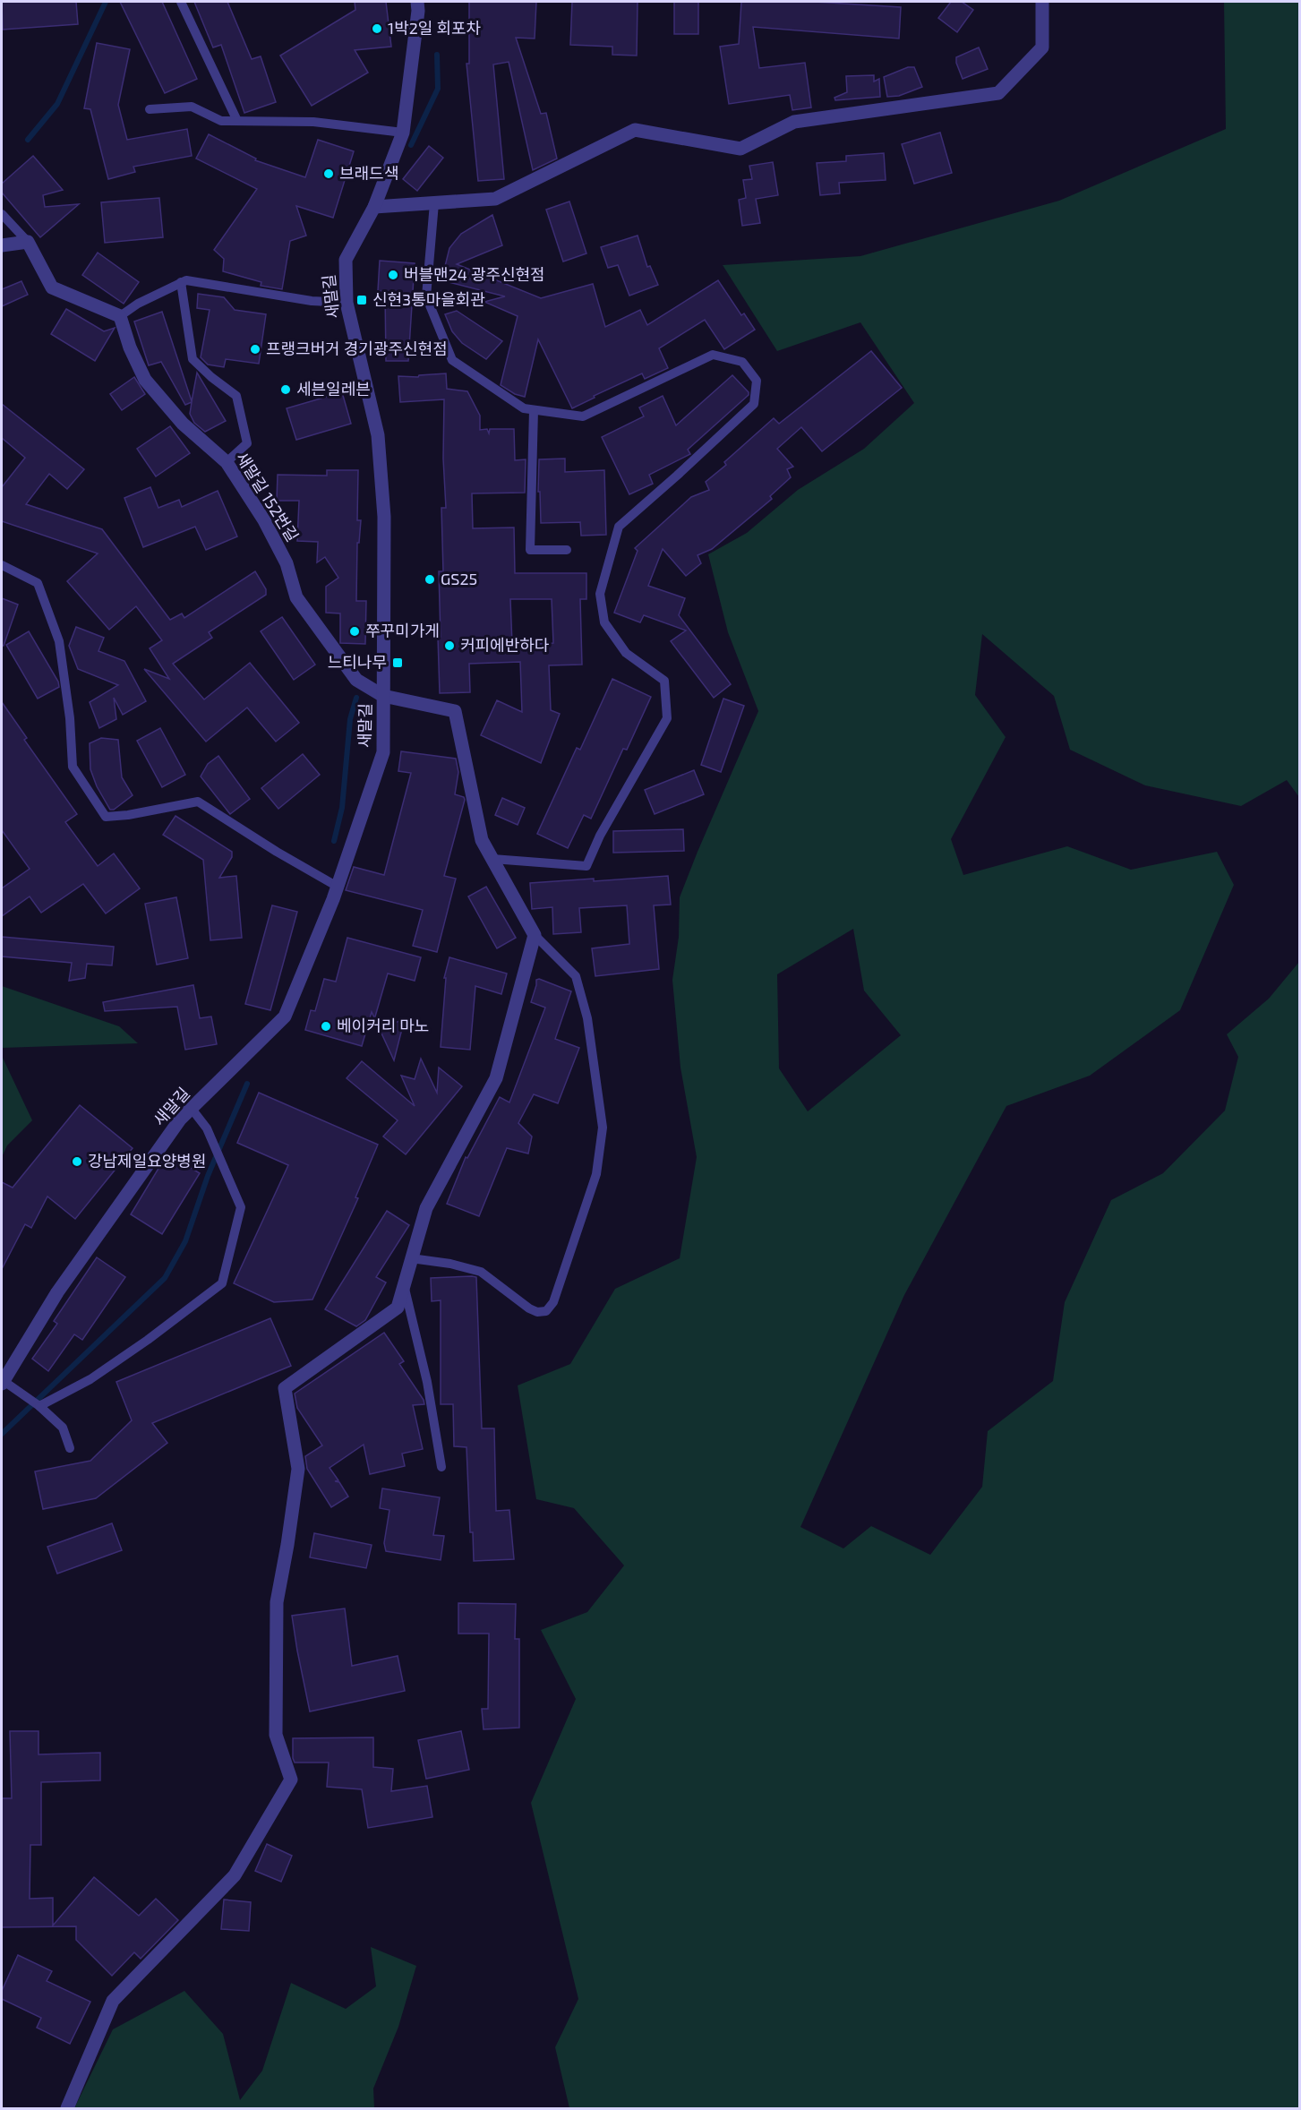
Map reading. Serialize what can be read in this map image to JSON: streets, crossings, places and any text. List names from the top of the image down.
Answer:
{
  "streets": {
    "street": ["새말길", "새말길 152번길"]
  },
  "crossings": [
    ["새말길", "새말길 152번길"]
  ],
  "places": {
    "other": [
      "1박2일 회포차",
      "브래드색",
      "버블맨24 광주신현점",
      "프랭크버거 경기광주신현점",
      "세븐일레븐",
      "GS25",
      "쭈꾸미가게",
      "커피에반하다",
      "베이커리 마노",
      "강남제일요양병원"
    ],
    "transit": ["신현3통마을회관", "느티나무"]
  }
}
